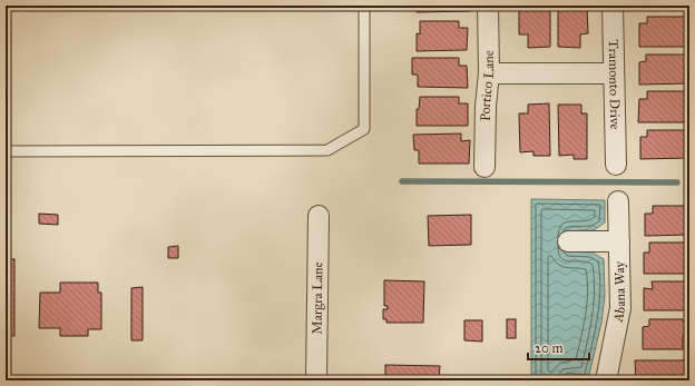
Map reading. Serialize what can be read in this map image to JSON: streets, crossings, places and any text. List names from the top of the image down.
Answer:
{
  "streets": {
    "street": [
      "Tramonto Drive",
      "Portico Lane",
      "Abana Way",
      "Margra Lane"
    ]
  },
  "scale_bar": "20 m"
}
